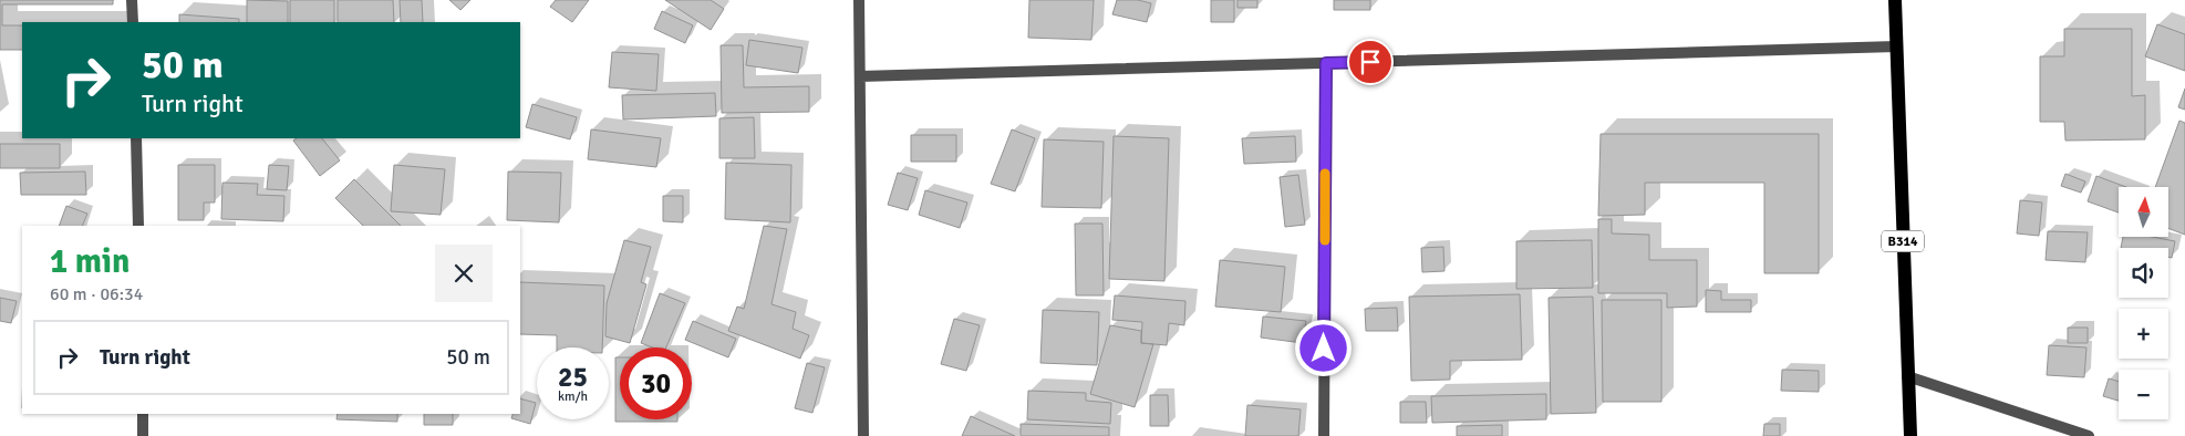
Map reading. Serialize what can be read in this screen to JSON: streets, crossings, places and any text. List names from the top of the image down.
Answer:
{
  "streets": {
    "main road": ["B314"]
  },
  "north": "top",
  "page": {
    "turn": ["50 m", "Turn right"],
    "map_buttons": ["+", "−"],
    "heading": ["1 min", "60 m · 06:34"],
    "list": [
      {
        "name": "Turn right",
        "value": "50 m"
      }
    ],
    "speed": "25 km/h",
    "limit": "30"
  }
}
